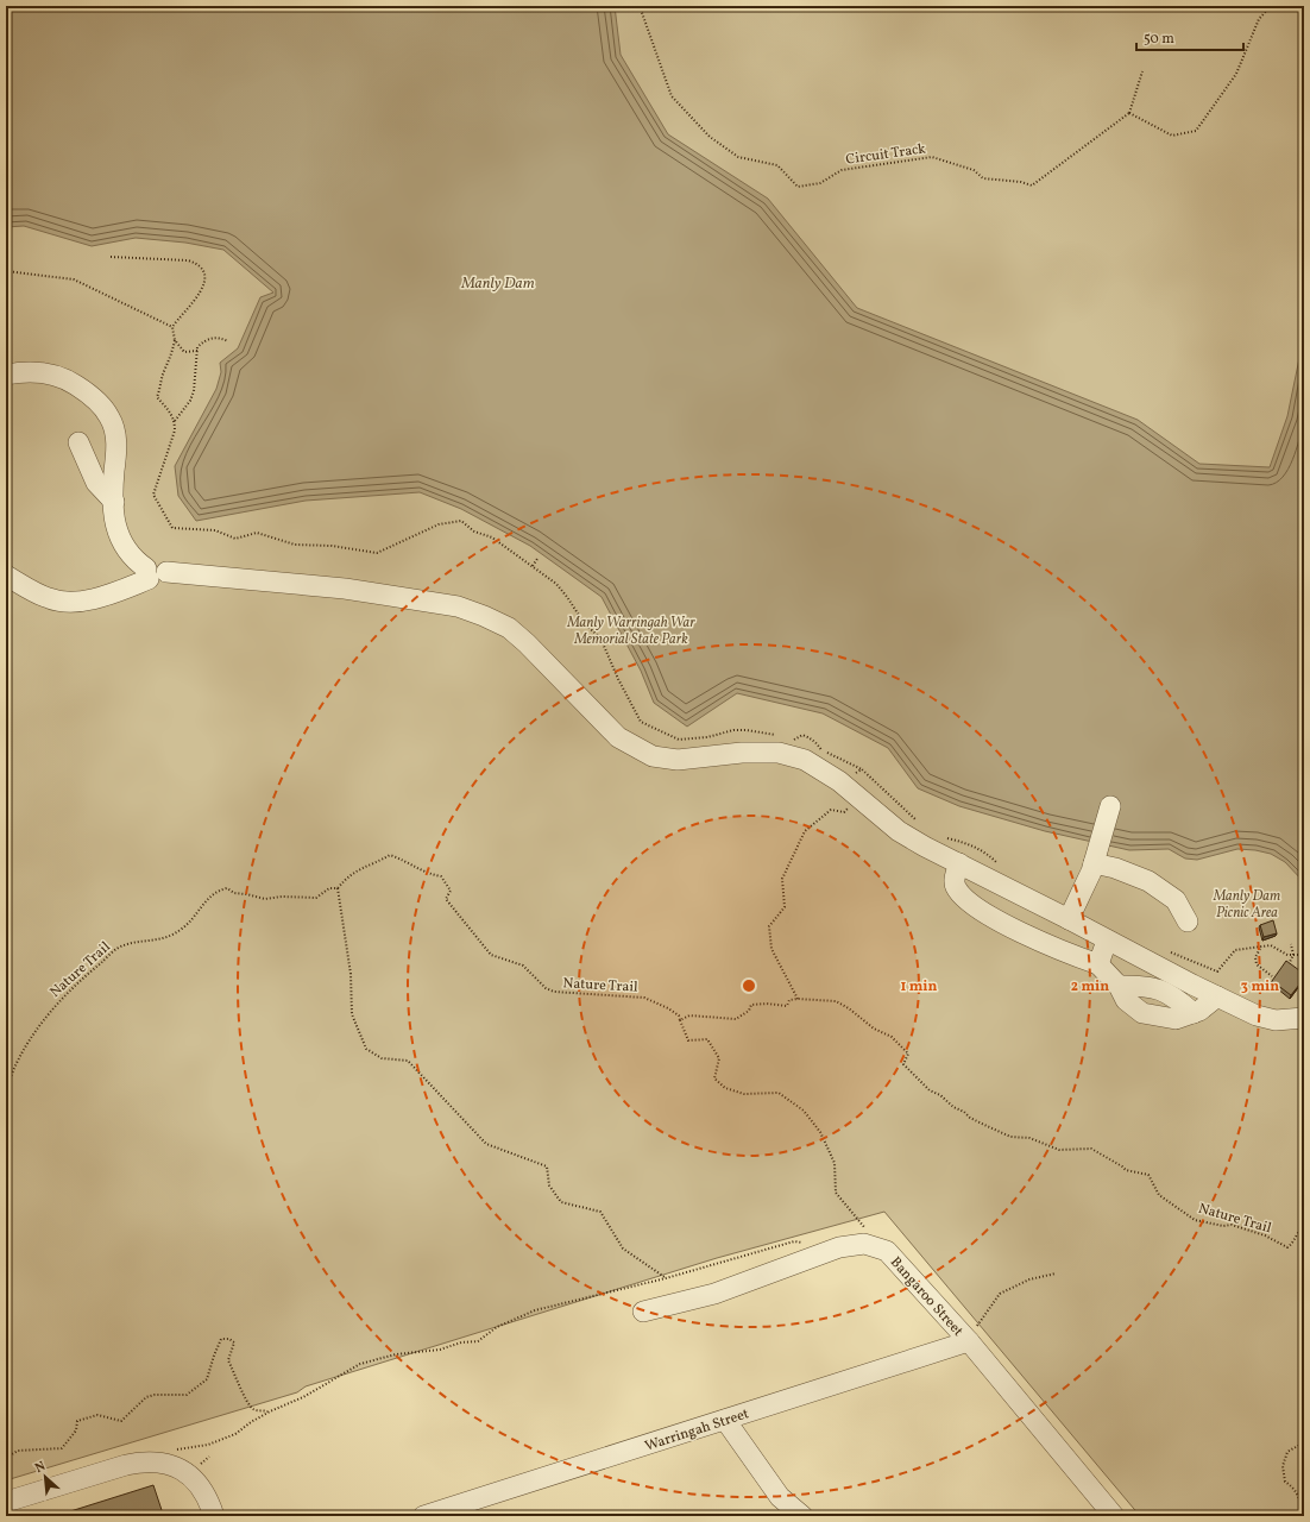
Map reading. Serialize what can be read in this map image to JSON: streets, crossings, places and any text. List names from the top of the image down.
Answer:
{
  "streets": {
    "street": ["Bangaroo Street", "Warringah Street"],
    "path": ["Circuit Track", "Nature Trail"]
  },
  "crossings": [
    ["Bangaroo Street", "Warringah Street"]
  ],
  "water": ["Manly Dam"],
  "parks": ["Manly Warringah War Memorial State Park", "Manly Dam Picnic Area"],
  "scale_bar": "50 m",
  "north": "top left",
  "rings": ["1 min", "2 min", "3 min"]
}
